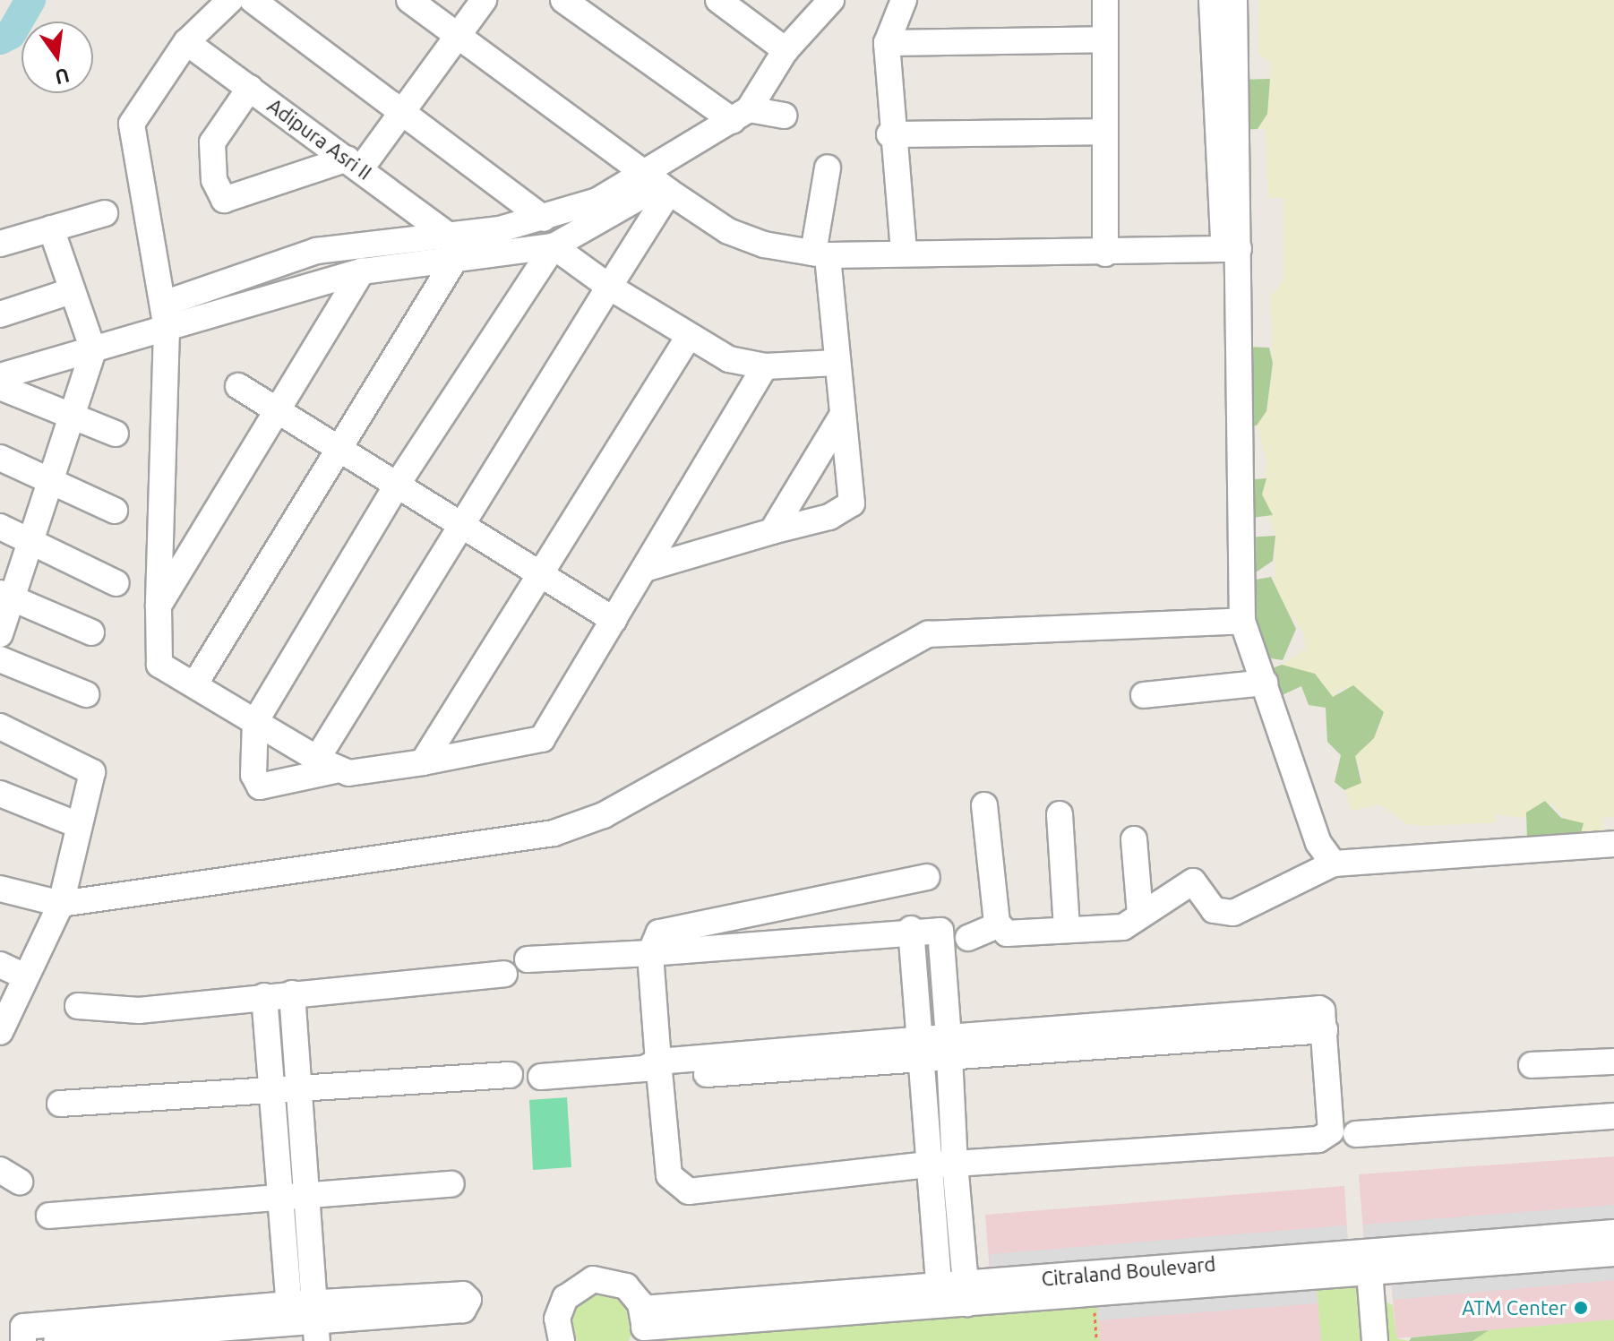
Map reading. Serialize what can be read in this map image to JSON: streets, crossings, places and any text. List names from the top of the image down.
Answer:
{
  "streets": {
    "street": ["Adipura Asri II", "Citraland Boulevard"]
  },
  "places": ["ATM Center"],
  "north": "bottom"
}
